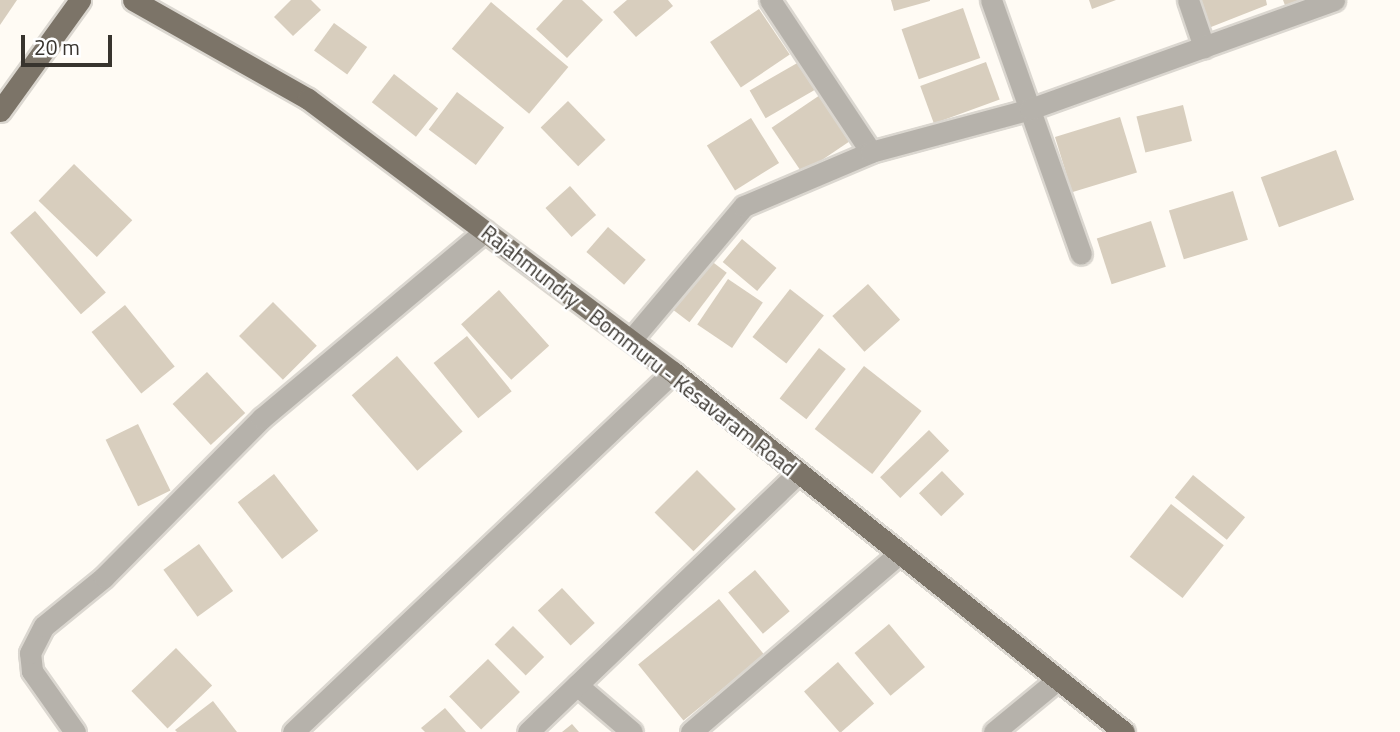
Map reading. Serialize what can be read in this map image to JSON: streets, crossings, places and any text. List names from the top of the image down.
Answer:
{
  "streets": {
    "main road": ["Rajahmundry - Bommuru - Kesavaram Road"]
  },
  "scale_bar": "20 m"
}
